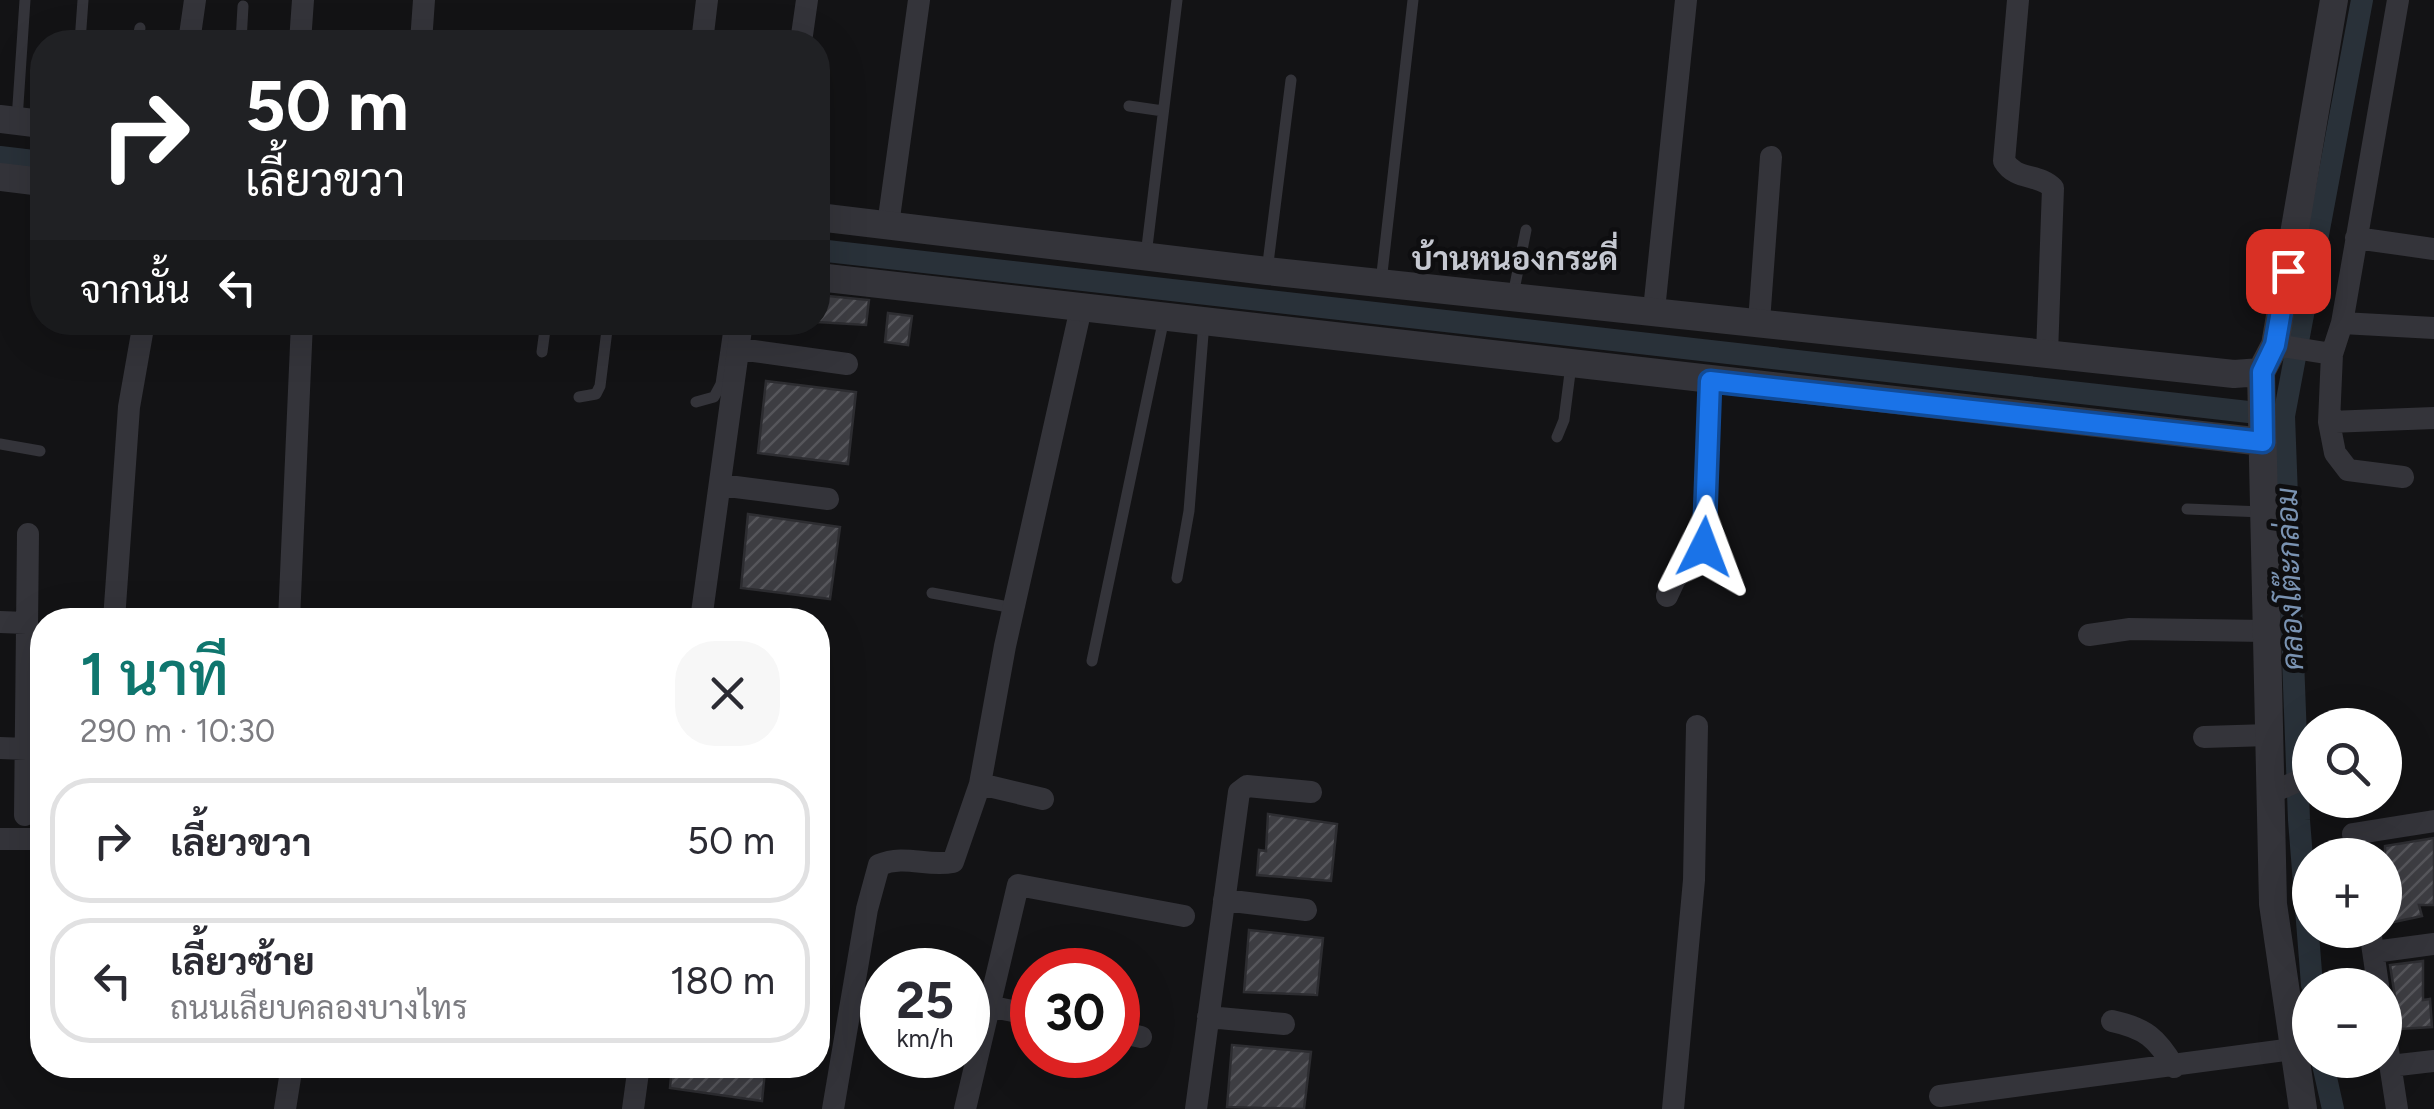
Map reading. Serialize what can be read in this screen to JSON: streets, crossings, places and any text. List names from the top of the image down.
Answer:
{
  "districts": ["บ้านหนองกระดี่"],
  "water": ["คลองโต๊ะกล่อม"],
  "page": {
    "turn": ["50 m", "เลี้ยวขวา"],
    "then": "จากนั้น",
    "heading": ["1 นาที", "290 m · 10:30"],
    "map_buttons": ["+", "−"],
    "list": [
      {
        "name": "เลี้ยวขวา",
        "value": "50 m"
      },
      {
        "name": "เลี้ยวซ้าย",
        "note": "ถนนเลียบคลองบางไทร",
        "value": "180 m"
      }
    ],
    "speed": "25 km/h",
    "limit": "30"
  }
}
